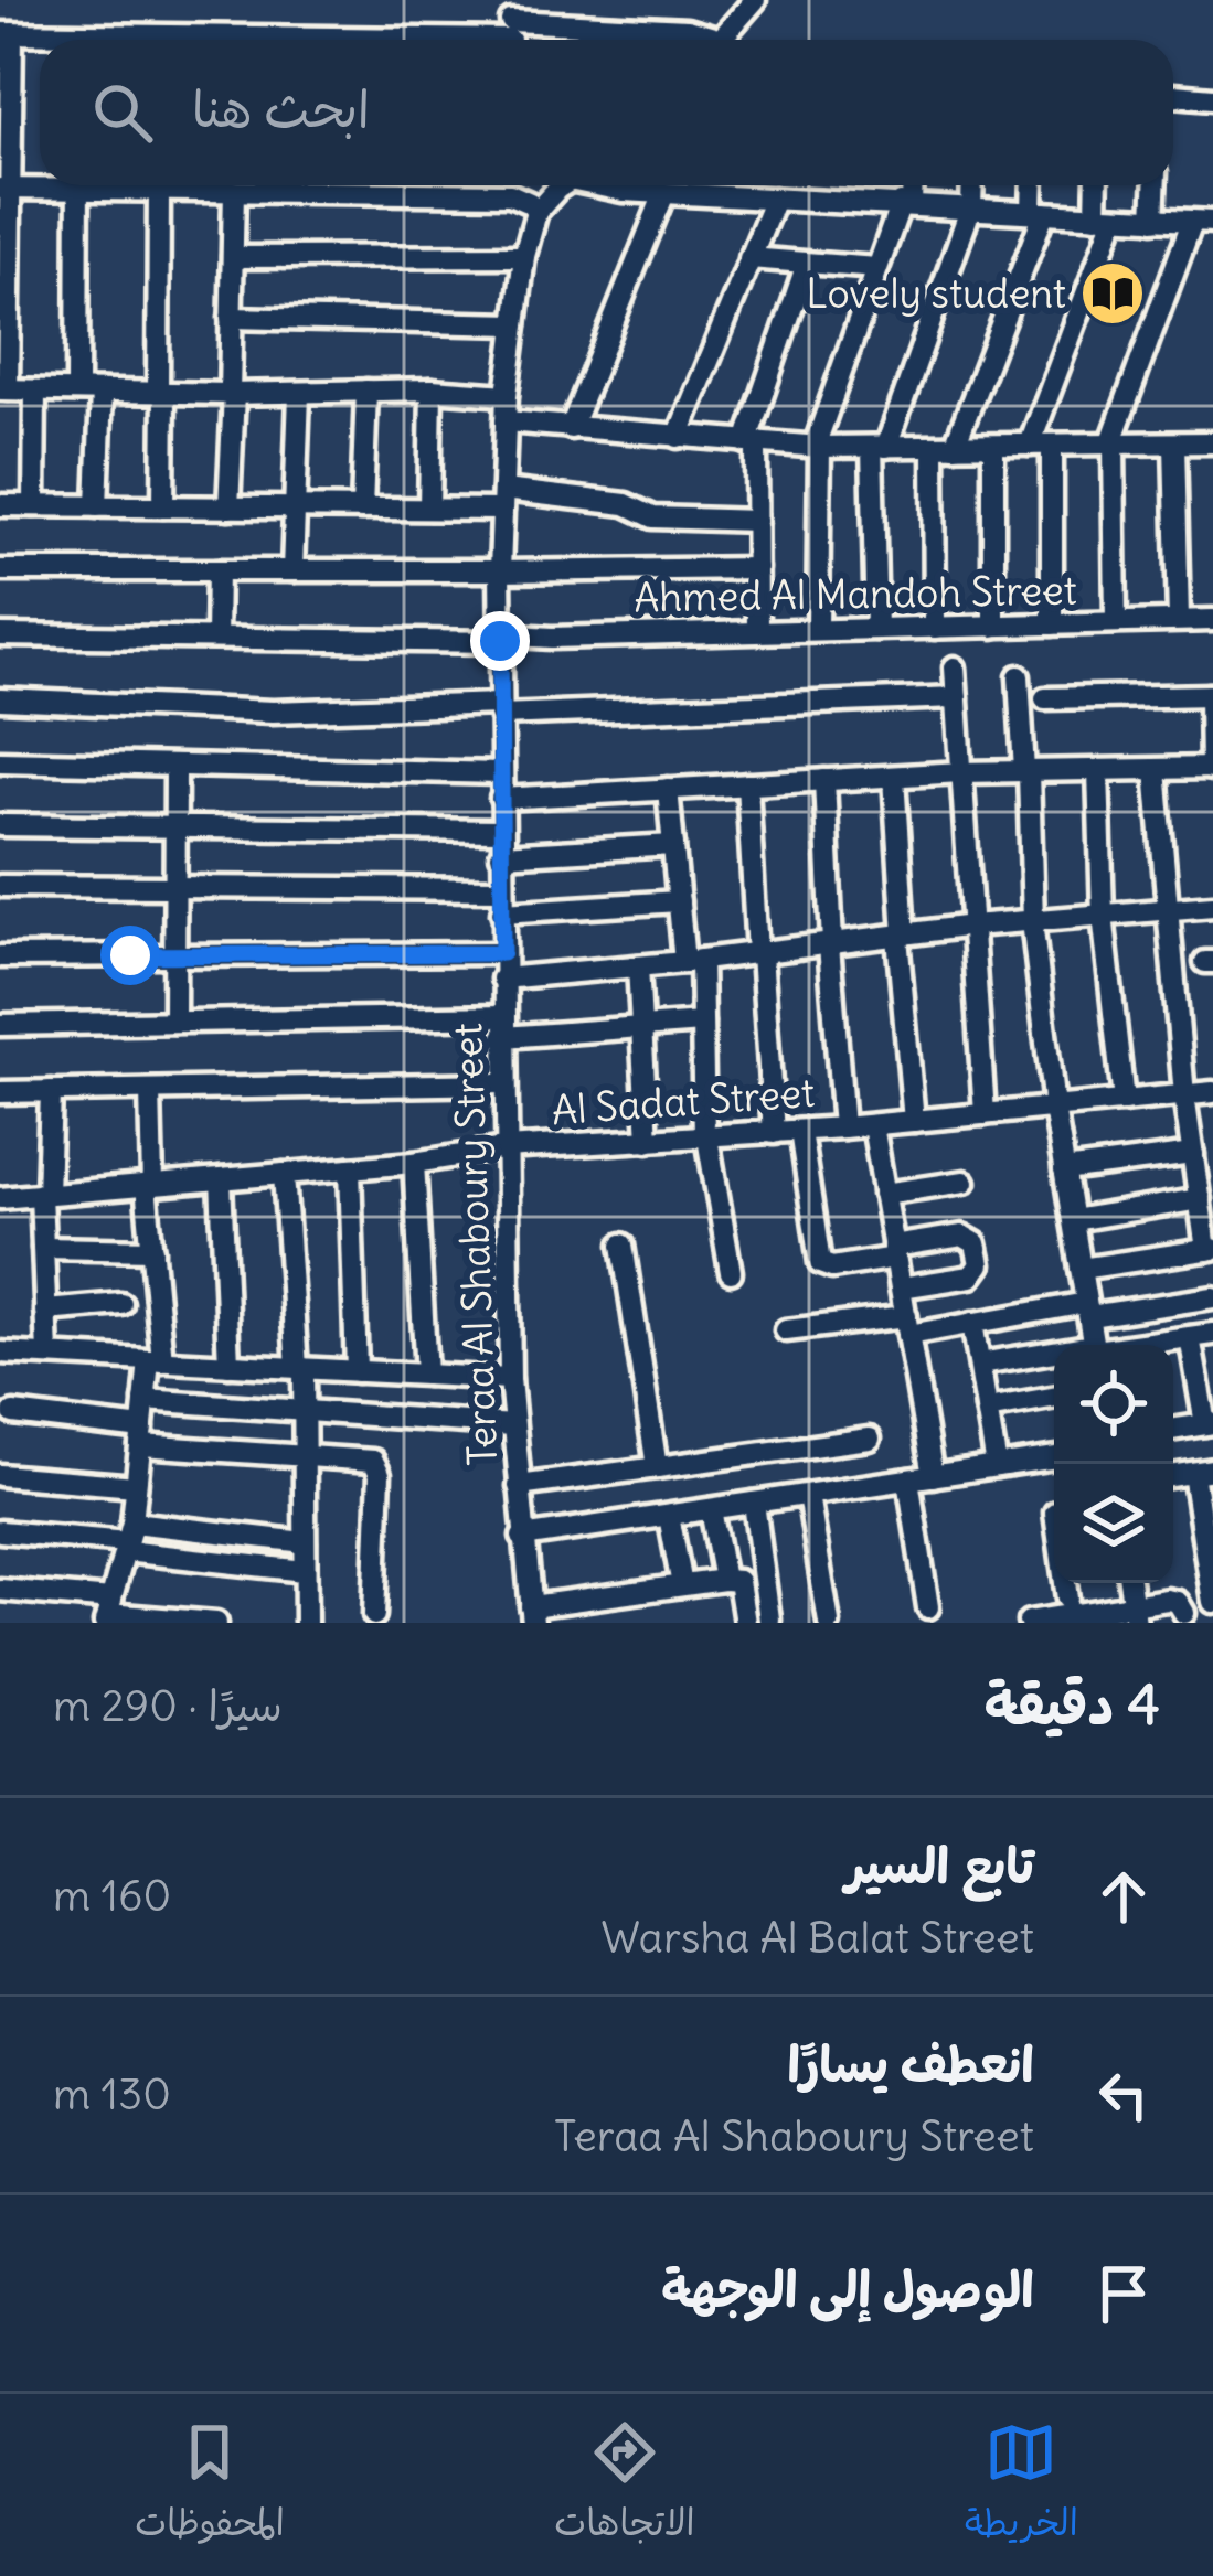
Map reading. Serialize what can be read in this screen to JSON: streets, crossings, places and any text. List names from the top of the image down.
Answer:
{
  "streets": {
    "street": ["Ahmed Al Mandoh Street", "Al Sadat Street", "Teraa Al Shaboury Street"]
  },
  "crossings": [
    ["Ahmed Al Mandoh Street", "Teraa Al Shaboury Street"],
    ["Al Sadat Street", "Teraa Al Shaboury Street"]
  ],
  "places": {
    "library": ["Lovely student"]
  },
  "page": {
    "search": "ابحث هنا",
    "heading": ["4 دقيقة", "سيرًا · 290 m"],
    "list": [
      ["تابع السير", "Warsha Al Balat Street", "160 m"],
      ["انعطف يسارًا", "Teraa Al Shaboury Street", "130 m"],
      "الوصول إلى الوجهة"
    ],
    "nav": ["الخريطة", "الاتجاهات", "المحفوظات"]
  }
}
